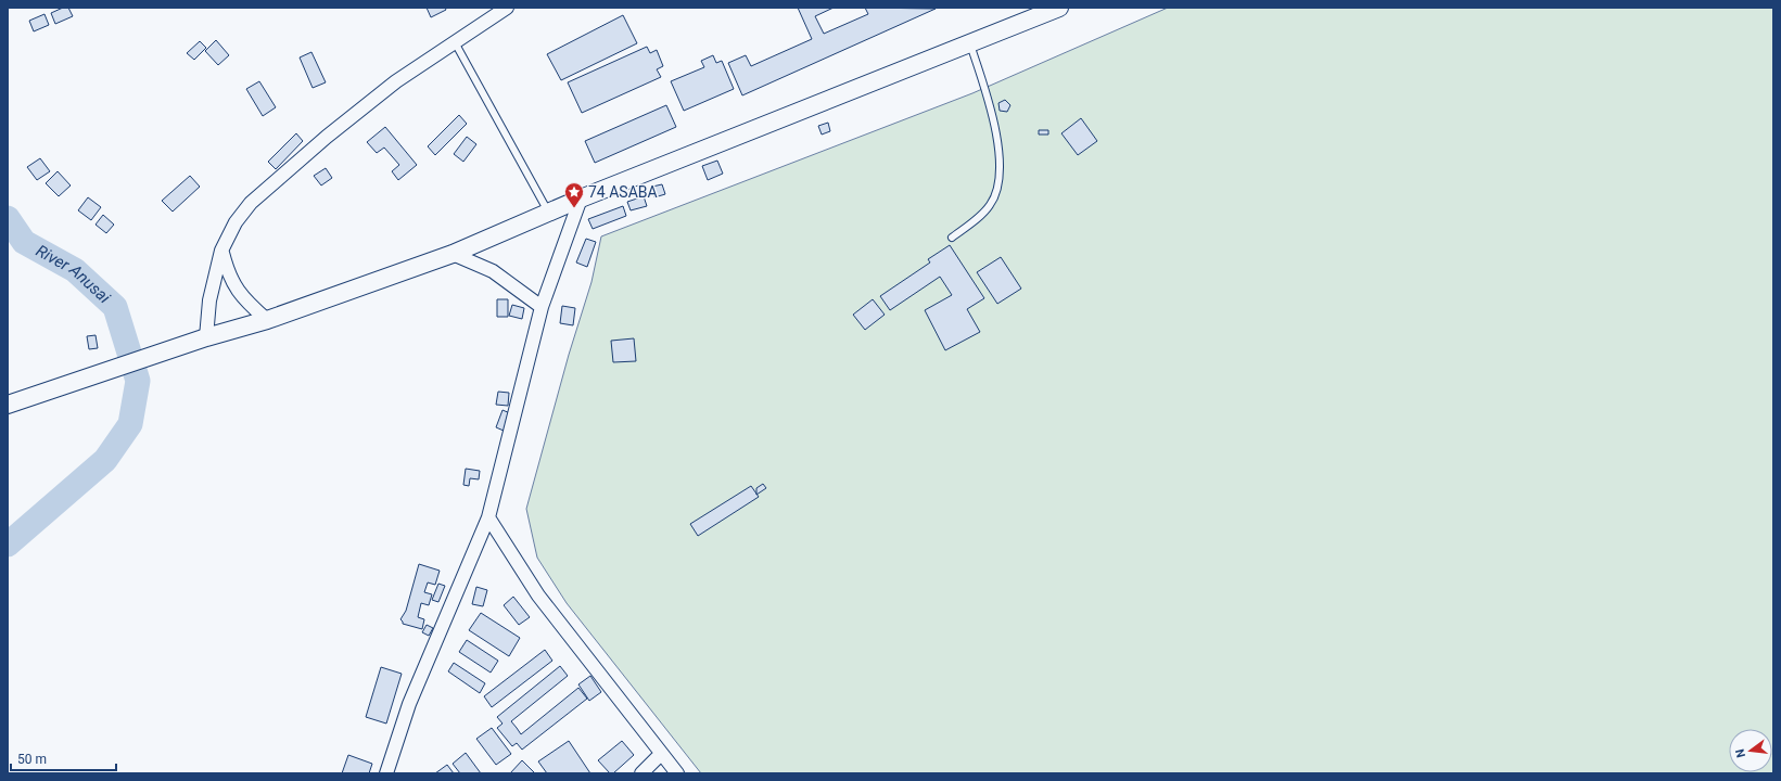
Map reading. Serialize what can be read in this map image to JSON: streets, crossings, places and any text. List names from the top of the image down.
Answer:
{
  "water": ["River Anusai"],
  "places": {
    "place": ["74 ASABA"]
  },
  "scale_bar": "50 m",
  "north": "left"
}
